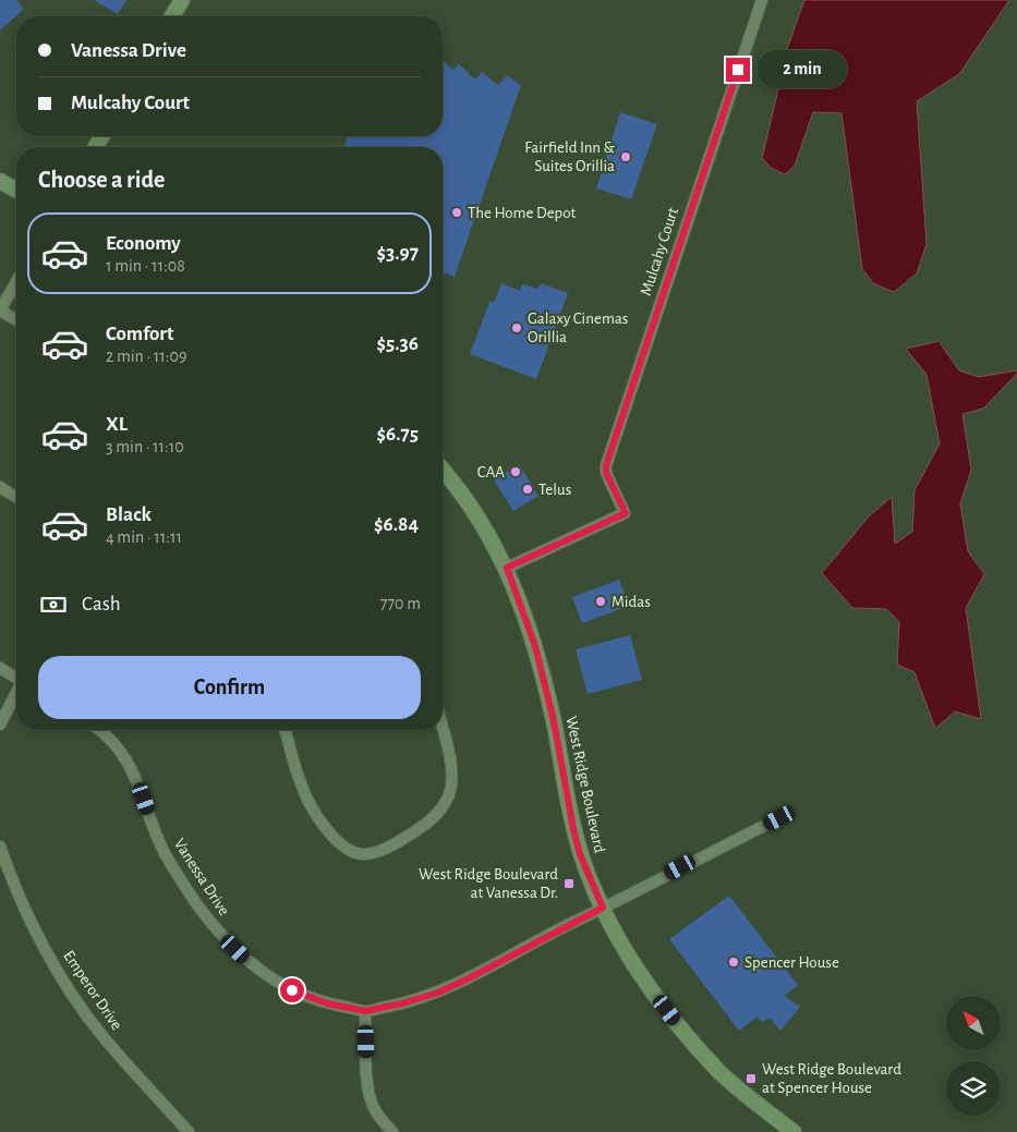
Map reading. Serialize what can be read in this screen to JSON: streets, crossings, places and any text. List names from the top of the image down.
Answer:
{
  "streets": {
    "street": [
      "Mulcahy Court",
      "West Ridge Boulevard",
      "Vanessa Drive",
      "Emperor Drive"
    ]
  },
  "crossings": [
    ["Mulcahy Court", "West Ridge Boulevard"],
    ["West Ridge Boulevard", "Vanessa Drive"]
  ],
  "places": {
    "other": [
      "Fairfield Inn & Suites Orillia",
      "The Home Depot",
      "Galaxy Cinemas Orillia",
      "CAA",
      "Telus",
      "Midas",
      "Spencer House"
    ],
    "transit": ["West Ridge Boulevard at Vanessa Dr.", "West Ridge Boulevard at Spencer House"]
  },
  "north": "top left",
  "page": {
    "banner": ["Vanessa Drive", "Mulcahy Court"],
    "bubble": "2 min",
    "heading": "Choose a ride",
    "list": [
      {
        "name": "Economy",
        "note": "1 min · 11:08",
        "value": "$3.97"
      },
      {
        "name": "Comfort",
        "note": "2 min · 11:09",
        "value": "$5.36"
      },
      {
        "name": "XL",
        "note": "3 min · 11:10",
        "value": "$6.75"
      },
      {
        "name": "Black",
        "note": "4 min · 11:11",
        "value": "$6.84"
      }
    ],
    "pay": ["Cash", "770 m"],
    "buttons": "Confirm"
  }
}
